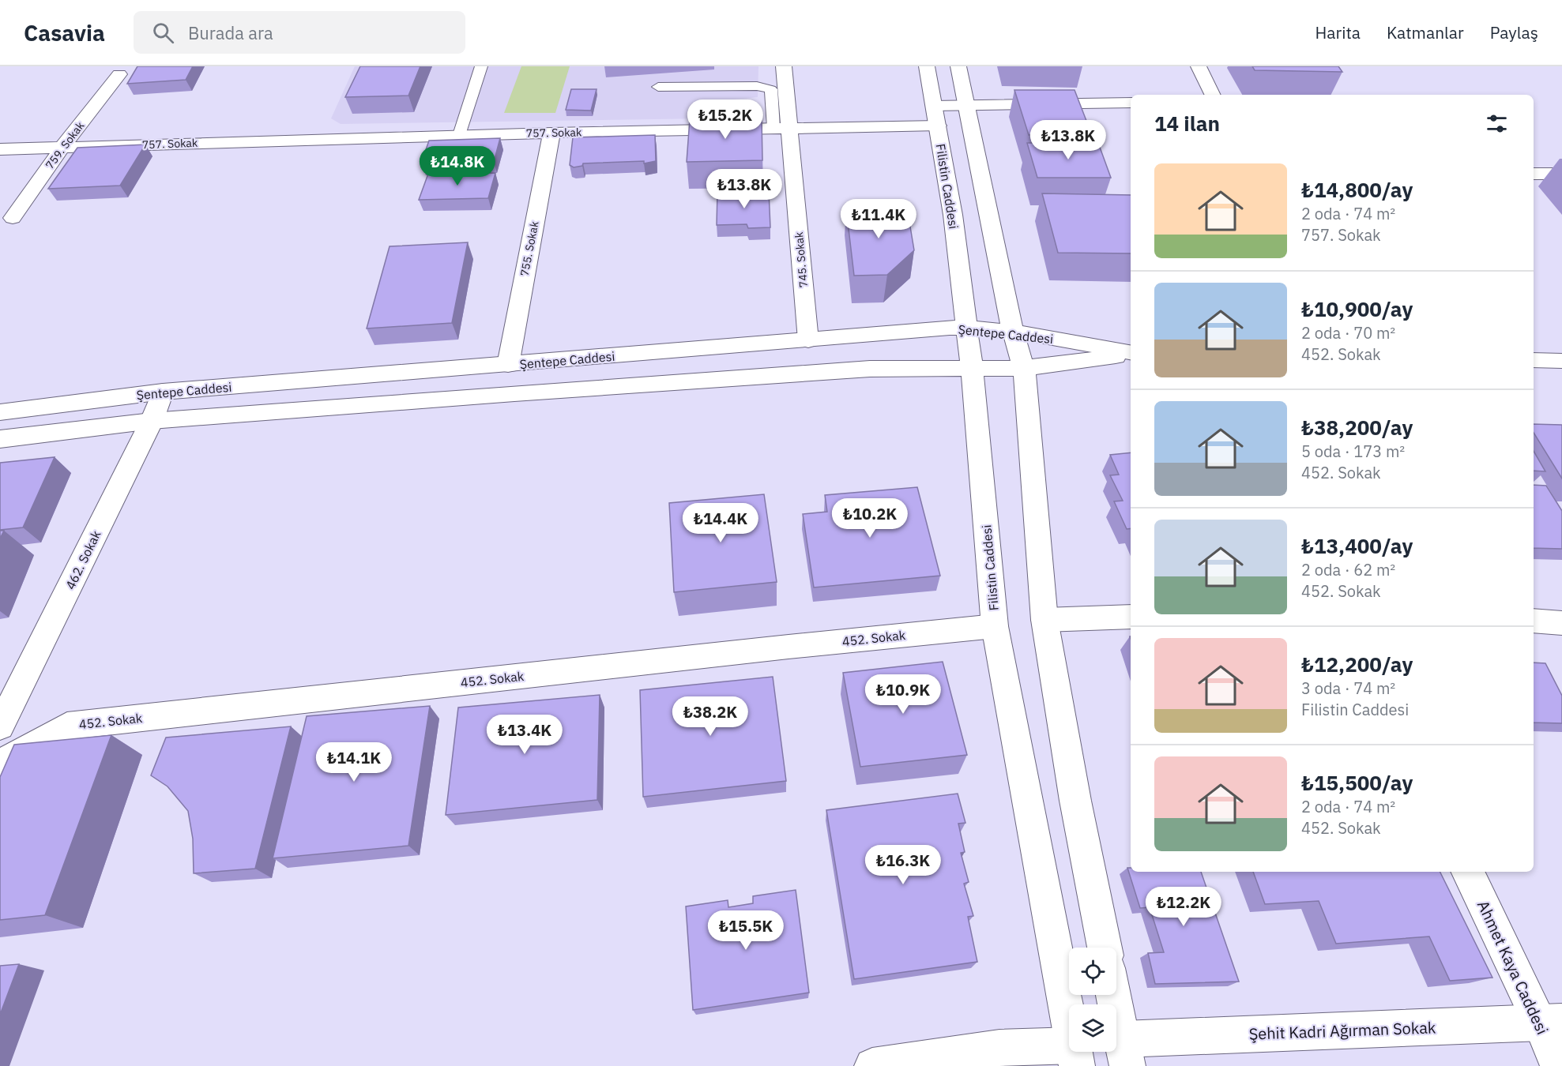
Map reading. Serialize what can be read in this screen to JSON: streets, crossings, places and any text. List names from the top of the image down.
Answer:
{
  "streets": {
    "street": [
      "757. Sokak",
      "759. Sokak",
      "Filistin Caddesi",
      "755. Sokak",
      "745. Sokak",
      "Şentepe Caddesi",
      "462. Sokak",
      "452. Sokak",
      "Ahmet Kaya Caddesi",
      "Şehit Kadri Ağırman Sokak"
    ]
  },
  "crossings": [
    ["757. Sokak", "759. Sokak"],
    ["757. Sokak", "Filistin Caddesi"],
    ["757. Sokak", "755. Sokak"],
    ["757. Sokak", "745. Sokak"],
    ["Filistin Caddesi", "Şentepe Caddesi"],
    ["Filistin Caddesi", "452. Sokak"],
    ["755. Sokak", "Şentepe Caddesi"],
    ["745. Sokak", "Şentepe Caddesi"],
    ["Şentepe Caddesi", "462. Sokak"],
    ["Ahmet Kaya Caddesi", "Şehit Kadri Ağırman Sokak"]
  ],
  "page": {
    "header": "Casavia",
    "search": "Burada ara",
    "nav": ["Harita", "Katmanlar", "Paylaş"],
    "heading": "14 ilan",
    "price": [
      "₺15.2K",
      "₺13.8K",
      "₺14.8K",
      "₺13.8K",
      "₺11.4K",
      "₺10.2K",
      "₺14.4K",
      "₺10.9K",
      "₺38.2K",
      "₺13.4K",
      "₺14.1K",
      "₺16.3K",
      "₺12.2K",
      "₺15.5K"
    ],
    "list": [
      {
        "name": "₺14,800/ay",
        "note": "2 oda · 74 m² · 757. Sokak"
      },
      {
        "name": "₺10,900/ay",
        "note": "2 oda · 70 m² · 452. Sokak"
      },
      {
        "name": "₺38,200/ay",
        "note": "5 oda · 173 m² · 452. Sokak"
      },
      {
        "name": "₺13,400/ay",
        "note": "2 oda · 62 m² · 452. Sokak"
      },
      {
        "name": "₺12,200/ay",
        "note": "3 oda · 74 m² · Filistin Caddesi"
      },
      {
        "name": "₺15,500/ay",
        "note": "2 oda · 74 m² · 452. Sokak"
      }
    ]
  }
}
